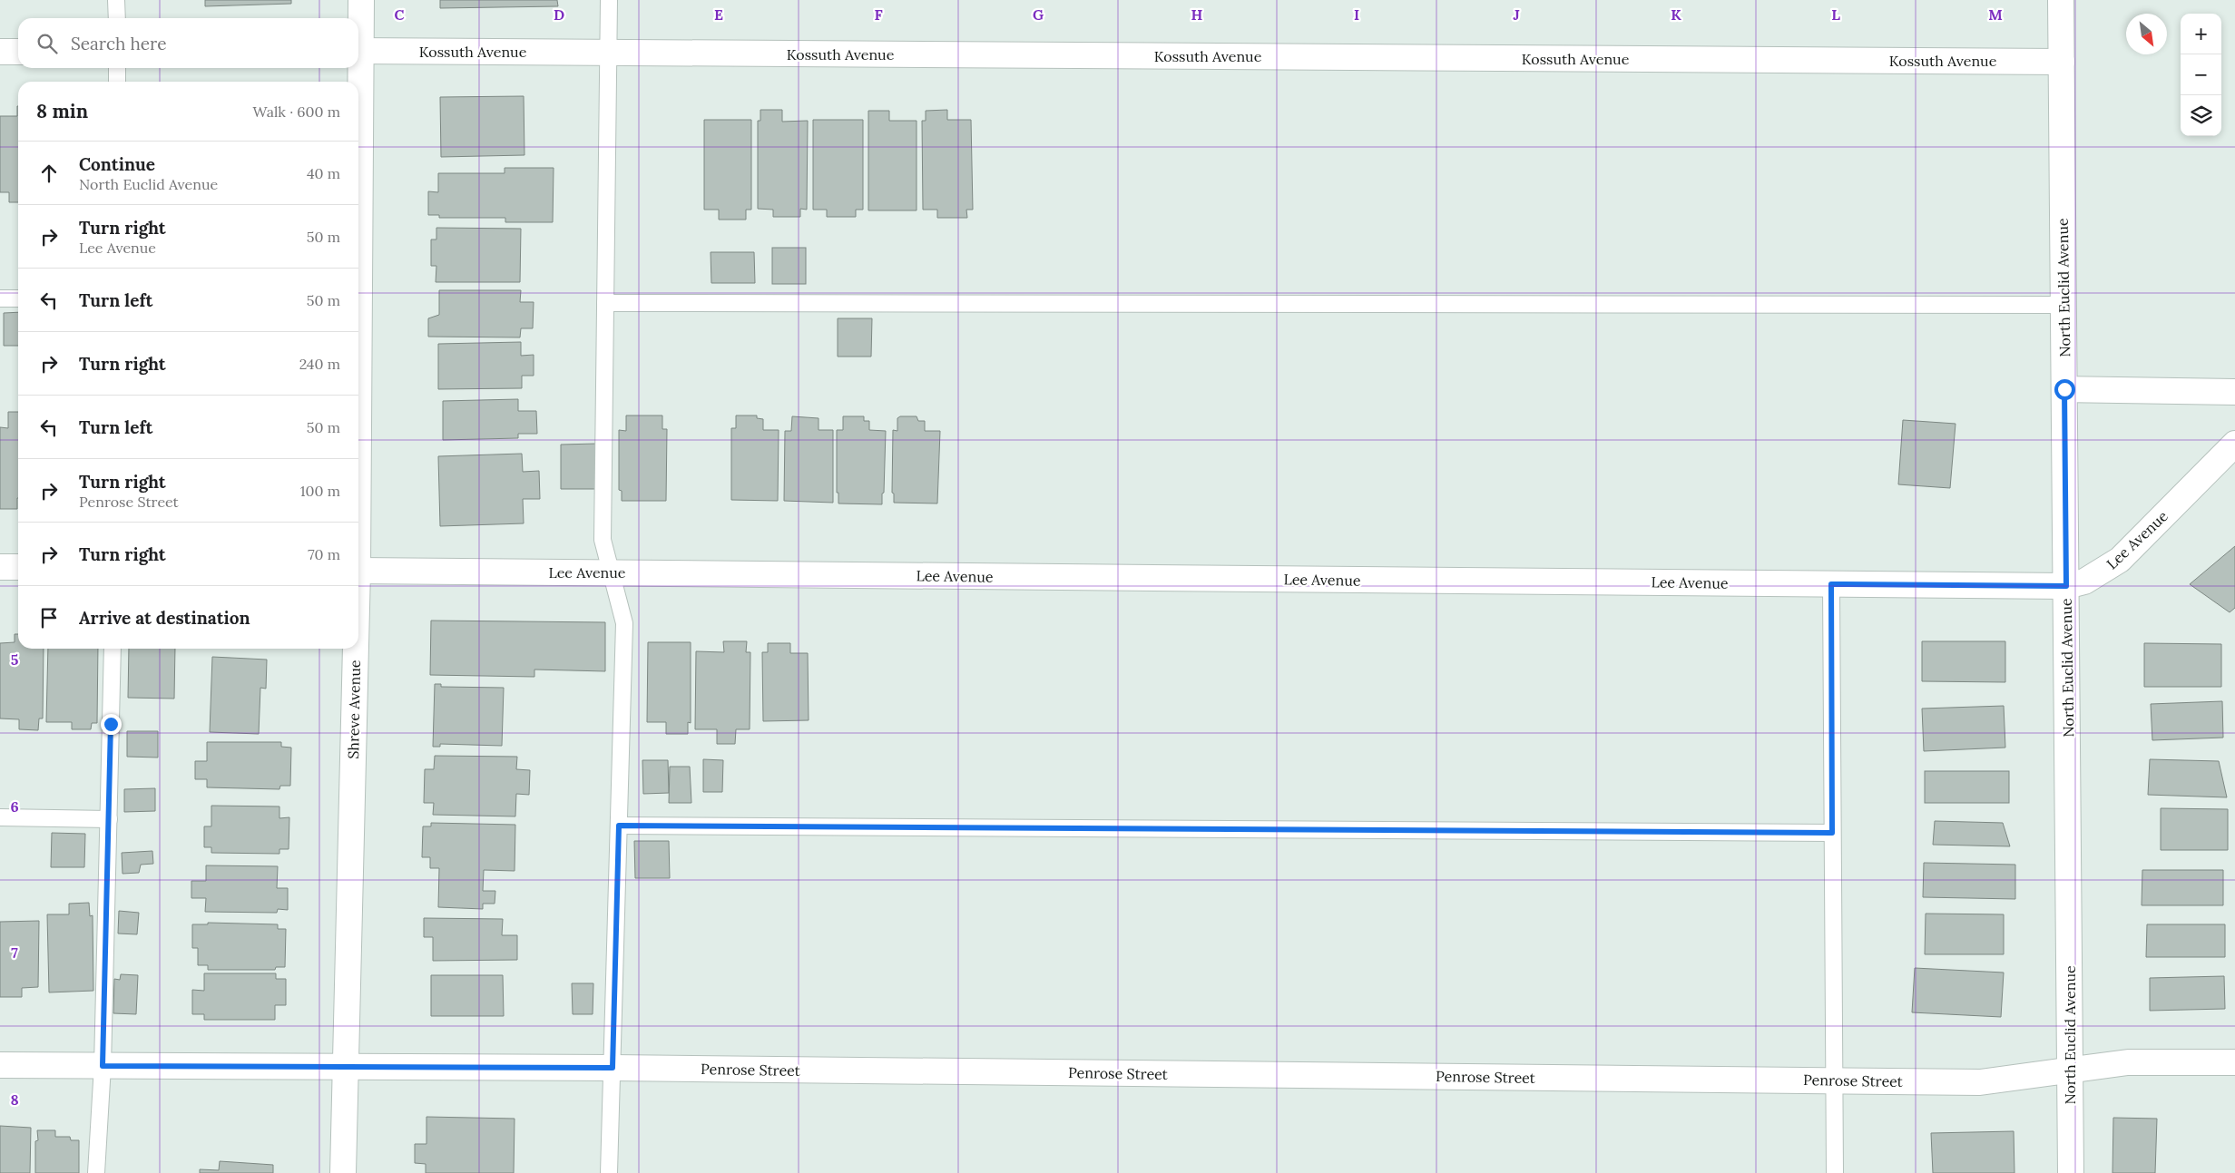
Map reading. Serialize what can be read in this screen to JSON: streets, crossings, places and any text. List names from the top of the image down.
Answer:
{
  "streets": {
    "street": [
      "Kossuth Avenue",
      "North Euclid Avenue",
      "Lee Avenue",
      "Shreve Avenue",
      "Penrose Street"
    ]
  },
  "crossings": [
    ["Kossuth Avenue", "North Euclid Avenue"],
    ["North Euclid Avenue", "Lee Avenue"],
    ["North Euclid Avenue", "Penrose Street"],
    ["Shreve Avenue", "Penrose Street"]
  ],
  "north": "bottom right",
  "page": {
    "map_buttons": ["+", "−"],
    "search": "Search here",
    "heading": ["8 min", "Walk · 600 m"],
    "list": [
      ["Continue", "North Euclid Avenue", "40 m"],
      ["Turn right", "Lee Avenue", "50 m"],
      ["Turn left", "50 m"],
      ["Turn right", "240 m"],
      ["Turn left", "50 m"],
      ["Turn right", "Penrose Street", "100 m"],
      ["Turn right", "70 m"],
      "Arrive at destination"
    ]
  },
  "grid": {
    "columns": [
      "C",
      "D",
      "E",
      "F",
      "G",
      "H",
      "I",
      "J",
      "K",
      "L",
      "M"
    ],
    "rows": [
      "5",
      "6",
      "7",
      "8"
    ]
  }
}
